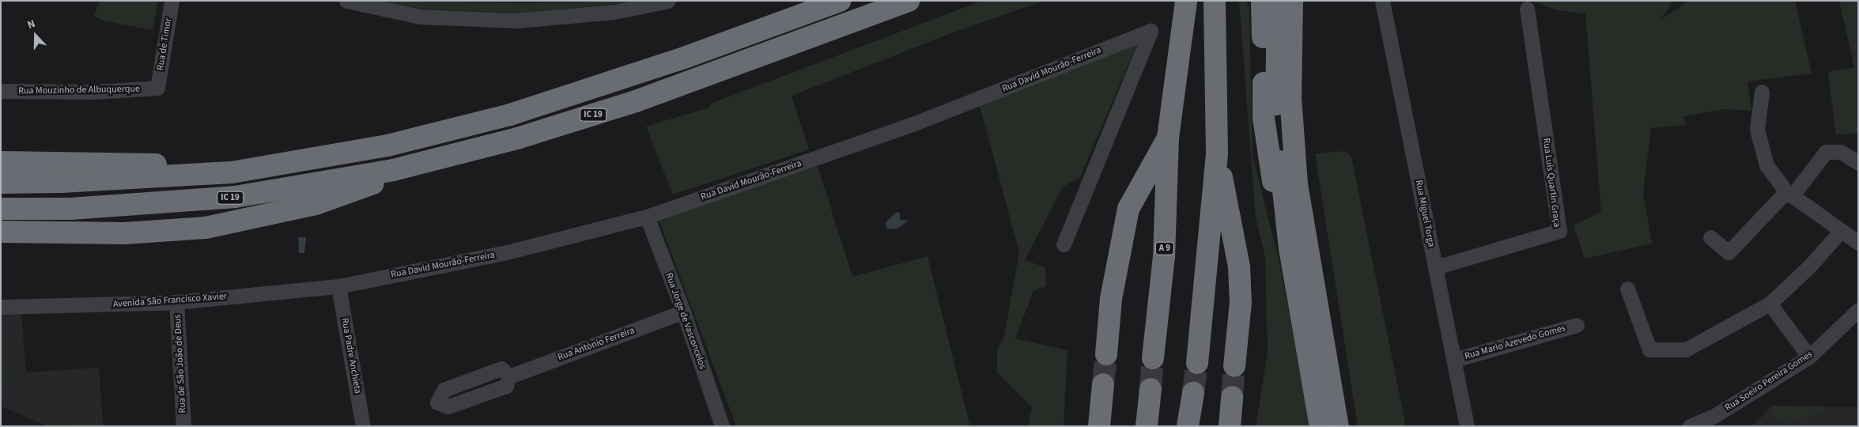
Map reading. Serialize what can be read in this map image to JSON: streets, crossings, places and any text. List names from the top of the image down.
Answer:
{
  "streets": {
    "highway": ["IC 19", "A 9"],
    "street": [
      "Rua de Timor",
      "Rua David Mourão-Ferreira",
      "Rua Mouzinho de Albuquerque",
      "Rua Luís Quartin Graça",
      "Rua Miguel Torga",
      "Avenida São Francisco Xavier",
      "Rua Jorge de Vasconcelos",
      "Rua Mario Azevedo Gomes",
      "Rua António Ferreira",
      "Rua Padre Anchieta",
      "Rua de São João de Deus",
      "Rua Soeiro Pereira Gomes"
    ]
  },
  "crossings": [
    ["Rua de Timor", "Rua Mouzinho de Albuquerque"],
    ["Rua David Mourão-Ferreira", "Avenida São Francisco Xavier"],
    ["Rua David Mourão-Ferreira", "Rua Jorge de Vasconcelos"],
    ["Rua David Mourão-Ferreira", "Rua Padre Anchieta"],
    ["Rua Luís Quartin Graça", "Rua Miguel Torga"],
    ["Rua Miguel Torga", "Rua Mario Azevedo Gomes"],
    ["Avenida São Francisco Xavier", "Rua Padre Anchieta"],
    ["Avenida São Francisco Xavier", "Rua de São João de Deus"],
    ["Rua Jorge de Vasconcelos", "Rua António Ferreira"]
  ],
  "north": "top"
}
